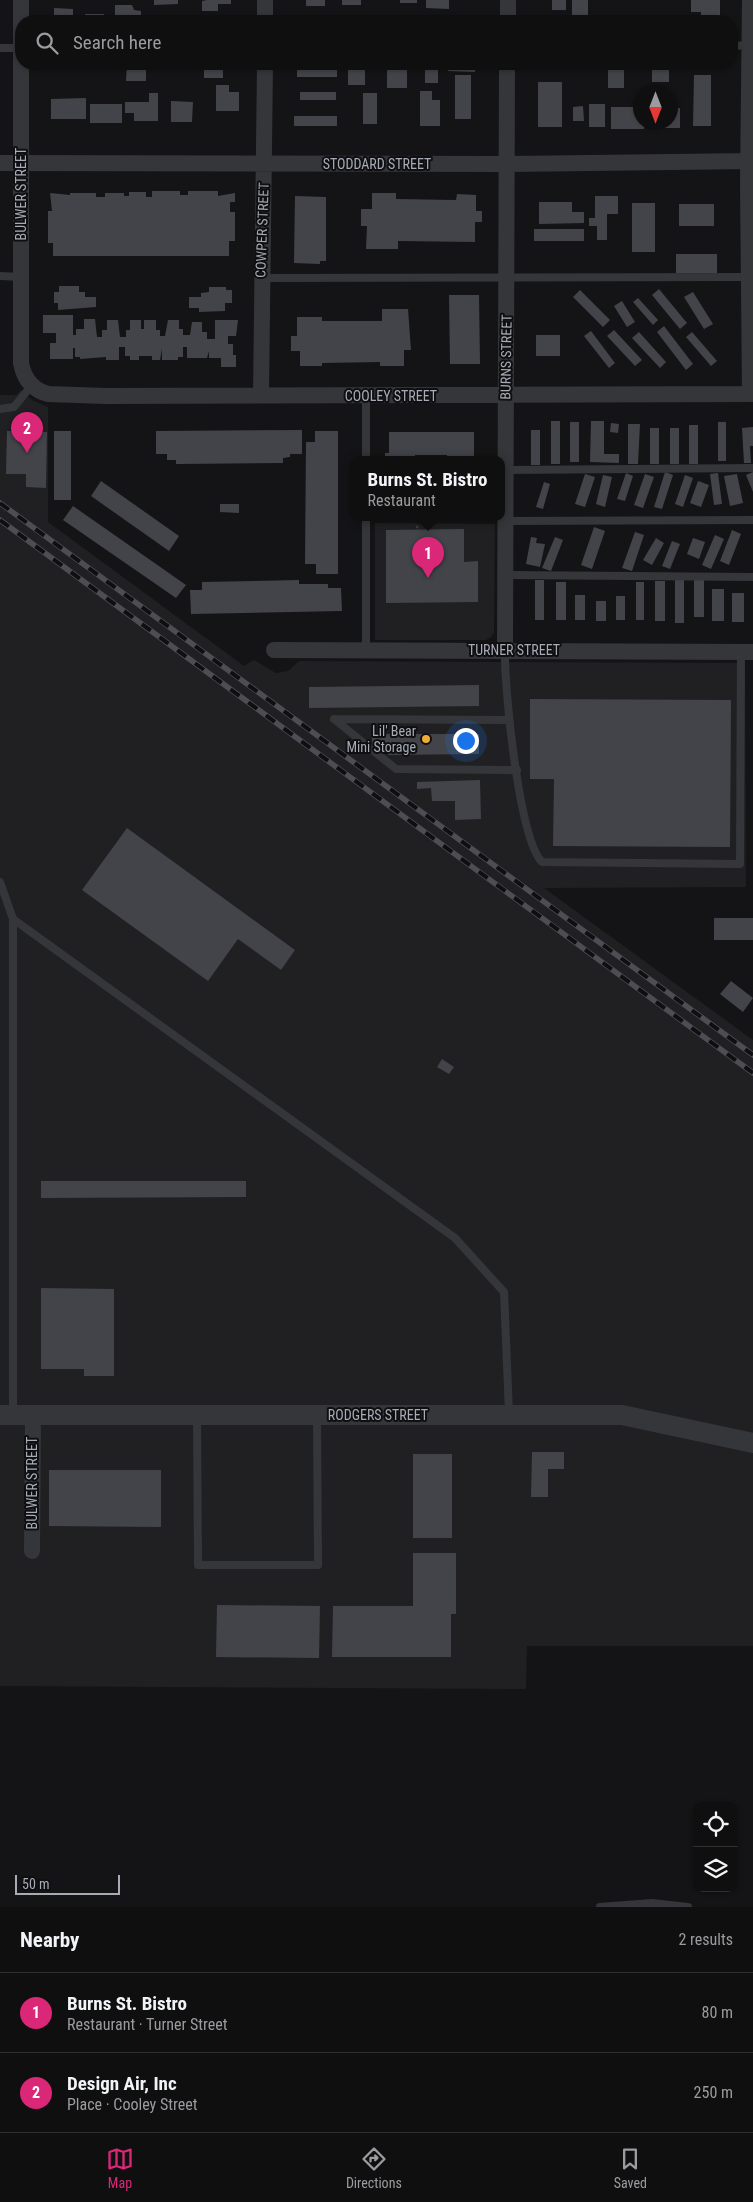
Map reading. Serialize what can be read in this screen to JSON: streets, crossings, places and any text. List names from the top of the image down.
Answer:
{
  "streets": {
    "street": [
      "STODDARD STREET",
      "BULWER STREET",
      "COWPER STREET",
      "BURNS STREET",
      "COOLEY STREET",
      "TURNER STREET",
      "RODGERS STREET"
    ]
  },
  "crossings": [
    ["STODDARD STREET", "BULWER STREET"],
    ["STODDARD STREET", "COWPER STREET"],
    ["STODDARD STREET", "BURNS STREET"],
    ["BULWER STREET", "COOLEY STREET"],
    ["BULWER STREET", "RODGERS STREET"],
    ["COWPER STREET", "COOLEY STREET"],
    ["BURNS STREET", "COOLEY STREET"],
    ["BURNS STREET", "TURNER STREET"]
  ],
  "places": ["Lil' Bear Mini Storage"],
  "scale_bar": "50 m",
  "north": "bottom",
  "page": {
    "search": "Search here",
    "pins": ["2", "1"],
    "popup": ["Burns St. Bistro", "Restaurant"],
    "scale": "50 m",
    "heading": ["Nearby", "2 results"],
    "list": [
      {
        "mark": "1",
        "name": "Burns St. Bistro",
        "note": "Restaurant · Turner Street",
        "value": "80 m"
      },
      {
        "mark": "2",
        "name": "Design Air, Inc",
        "note": "Place · Cooley Street",
        "value": "250 m"
      }
    ],
    "nav": ["Map", "Directions", "Saved"]
  }
}
